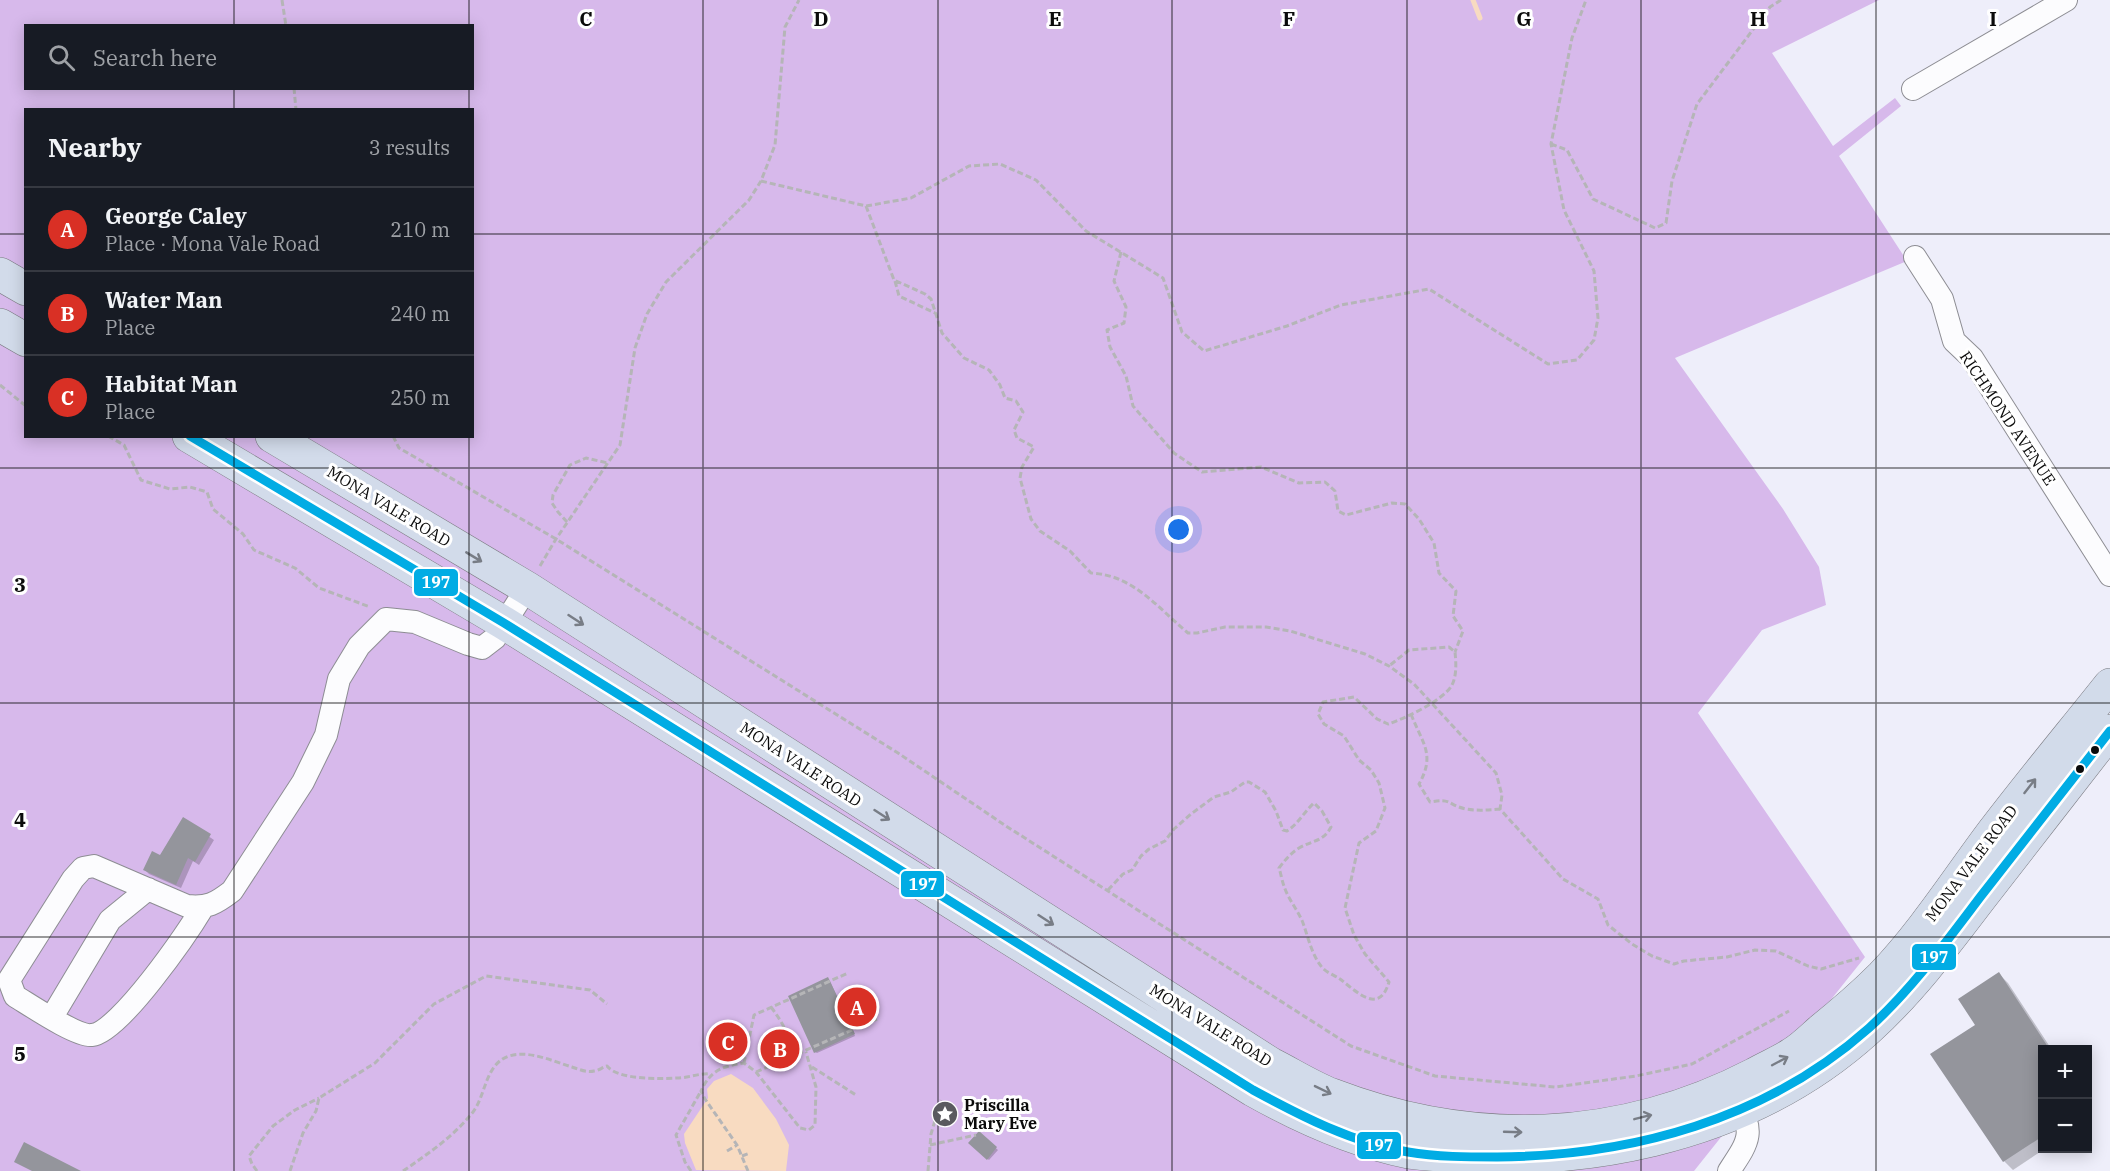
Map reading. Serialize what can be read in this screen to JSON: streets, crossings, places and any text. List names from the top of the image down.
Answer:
{
  "streets": {
    "highway": ["MONA VALE ROAD"],
    "street": ["RICHMOND AVENUE"]
  },
  "places": {
    "place": ["Priscilla Mary Eve"]
  },
  "lines": ["transit line 197"],
  "page": {
    "search": "Search here",
    "heading": ["Nearby", "3 results"],
    "list": [
      {
        "mark": "A",
        "name": "George Caley",
        "note": "Place · Mona Vale Road",
        "value": "210 m"
      },
      {
        "mark": "B",
        "name": "Water Man",
        "note": "Place",
        "value": "240 m"
      },
      {
        "mark": "C",
        "name": "Habitat Man",
        "note": "Place",
        "value": "250 m"
      }
    ],
    "pins": ["A", "C", "B"],
    "map_buttons": ["+", "−"]
  },
  "grid": {
    "columns": [
      "C",
      "D",
      "E",
      "F",
      "G",
      "H",
      "I"
    ],
    "rows": ["3", "4", "5"]
  }
}
